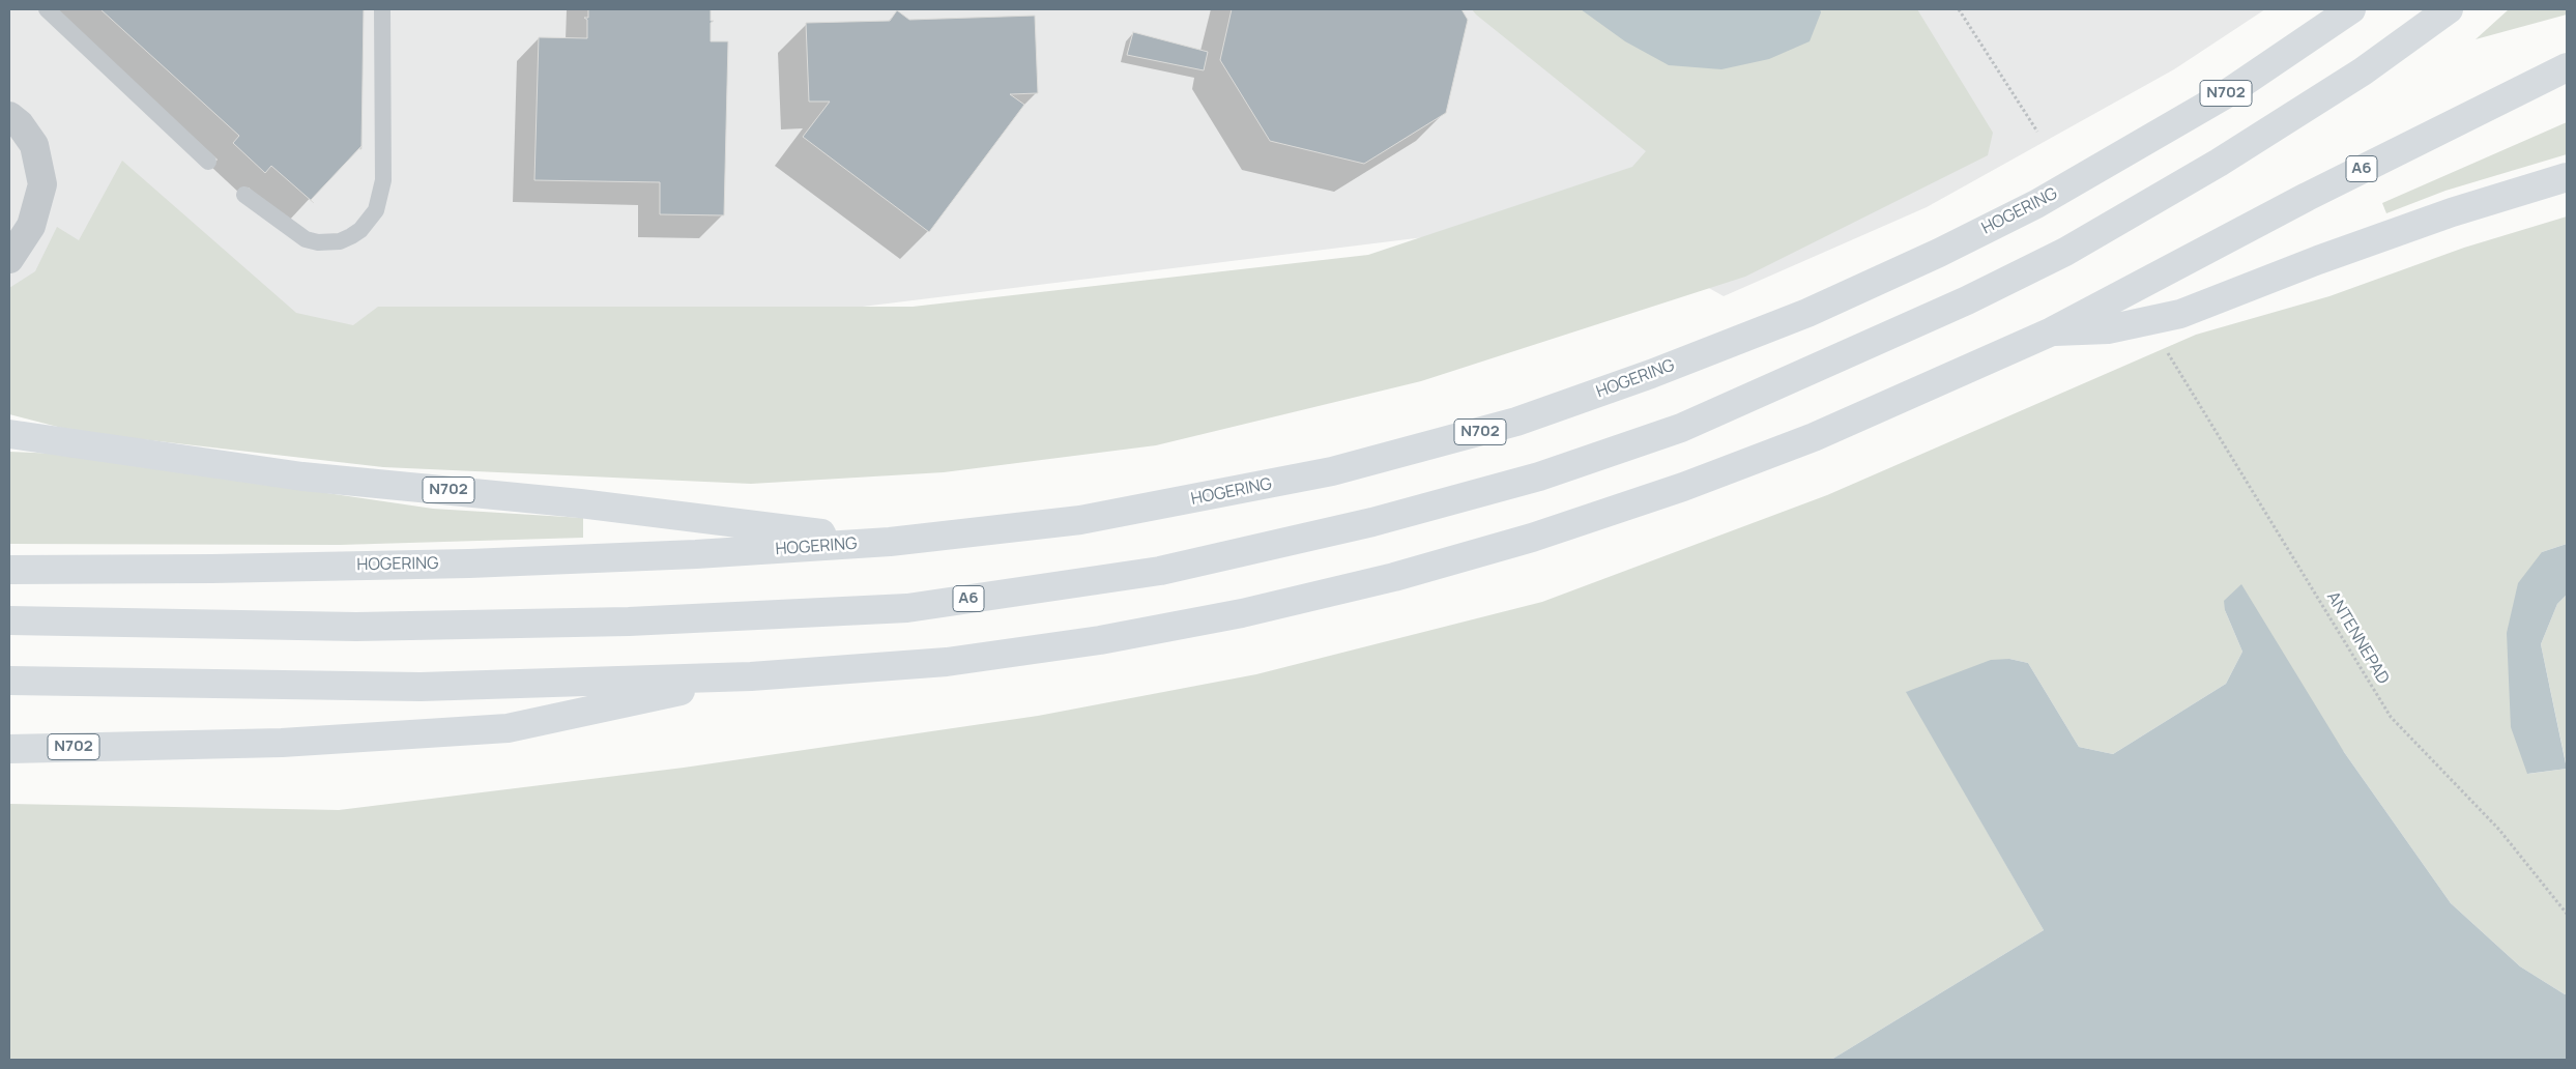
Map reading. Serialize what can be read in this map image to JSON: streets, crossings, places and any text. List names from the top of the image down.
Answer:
{
  "streets": {
    "highway": ["N702", "A6", "HOGERING"],
    "path": ["ANTENNEPAD"]
  },
  "crossings": [
    ["N702", "A6"],
    ["N702", "HOGERING"]
  ]
}
